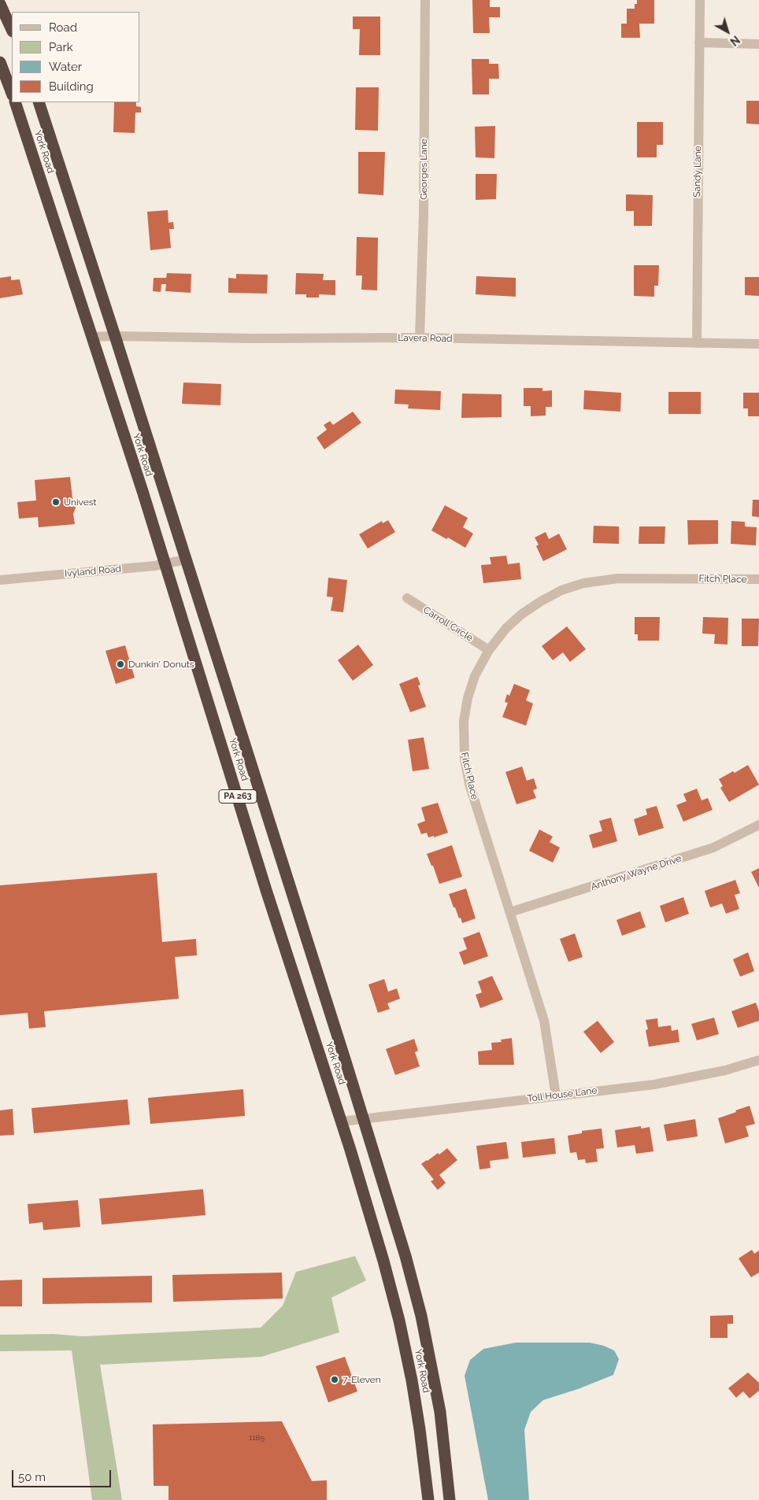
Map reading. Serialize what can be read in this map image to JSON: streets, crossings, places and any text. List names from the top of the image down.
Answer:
{
  "streets": {
    "highway": ["York Road", "PA 263"],
    "street": [
      "Georges Lane",
      "Sandy Lane",
      "Lavera Road",
      "Ivyland Road",
      "Fitch Place",
      "Carroll Circle",
      "Anthony Wayne Drive",
      "Toll House Lane"
    ]
  },
  "crossings": [
    ["York Road", "Lavera Road"],
    ["York Road", "Ivyland Road"],
    ["York Road", "Toll House Lane"],
    ["Georges Lane", "Lavera Road"],
    ["Sandy Lane", "Lavera Road"],
    ["Fitch Place", "Carroll Circle"],
    ["Fitch Place", "Anthony Wayne Drive"],
    ["Fitch Place", "Toll House Lane"]
  ],
  "places": ["Univest", "Dunkin' Donuts", "7-Eleven"],
  "house_numbers": ["1185"],
  "legend": [
    "Road",
    "Park",
    "Water",
    "Building"
  ],
  "scale_bar": "50 m",
  "north": "bottom right"
}
